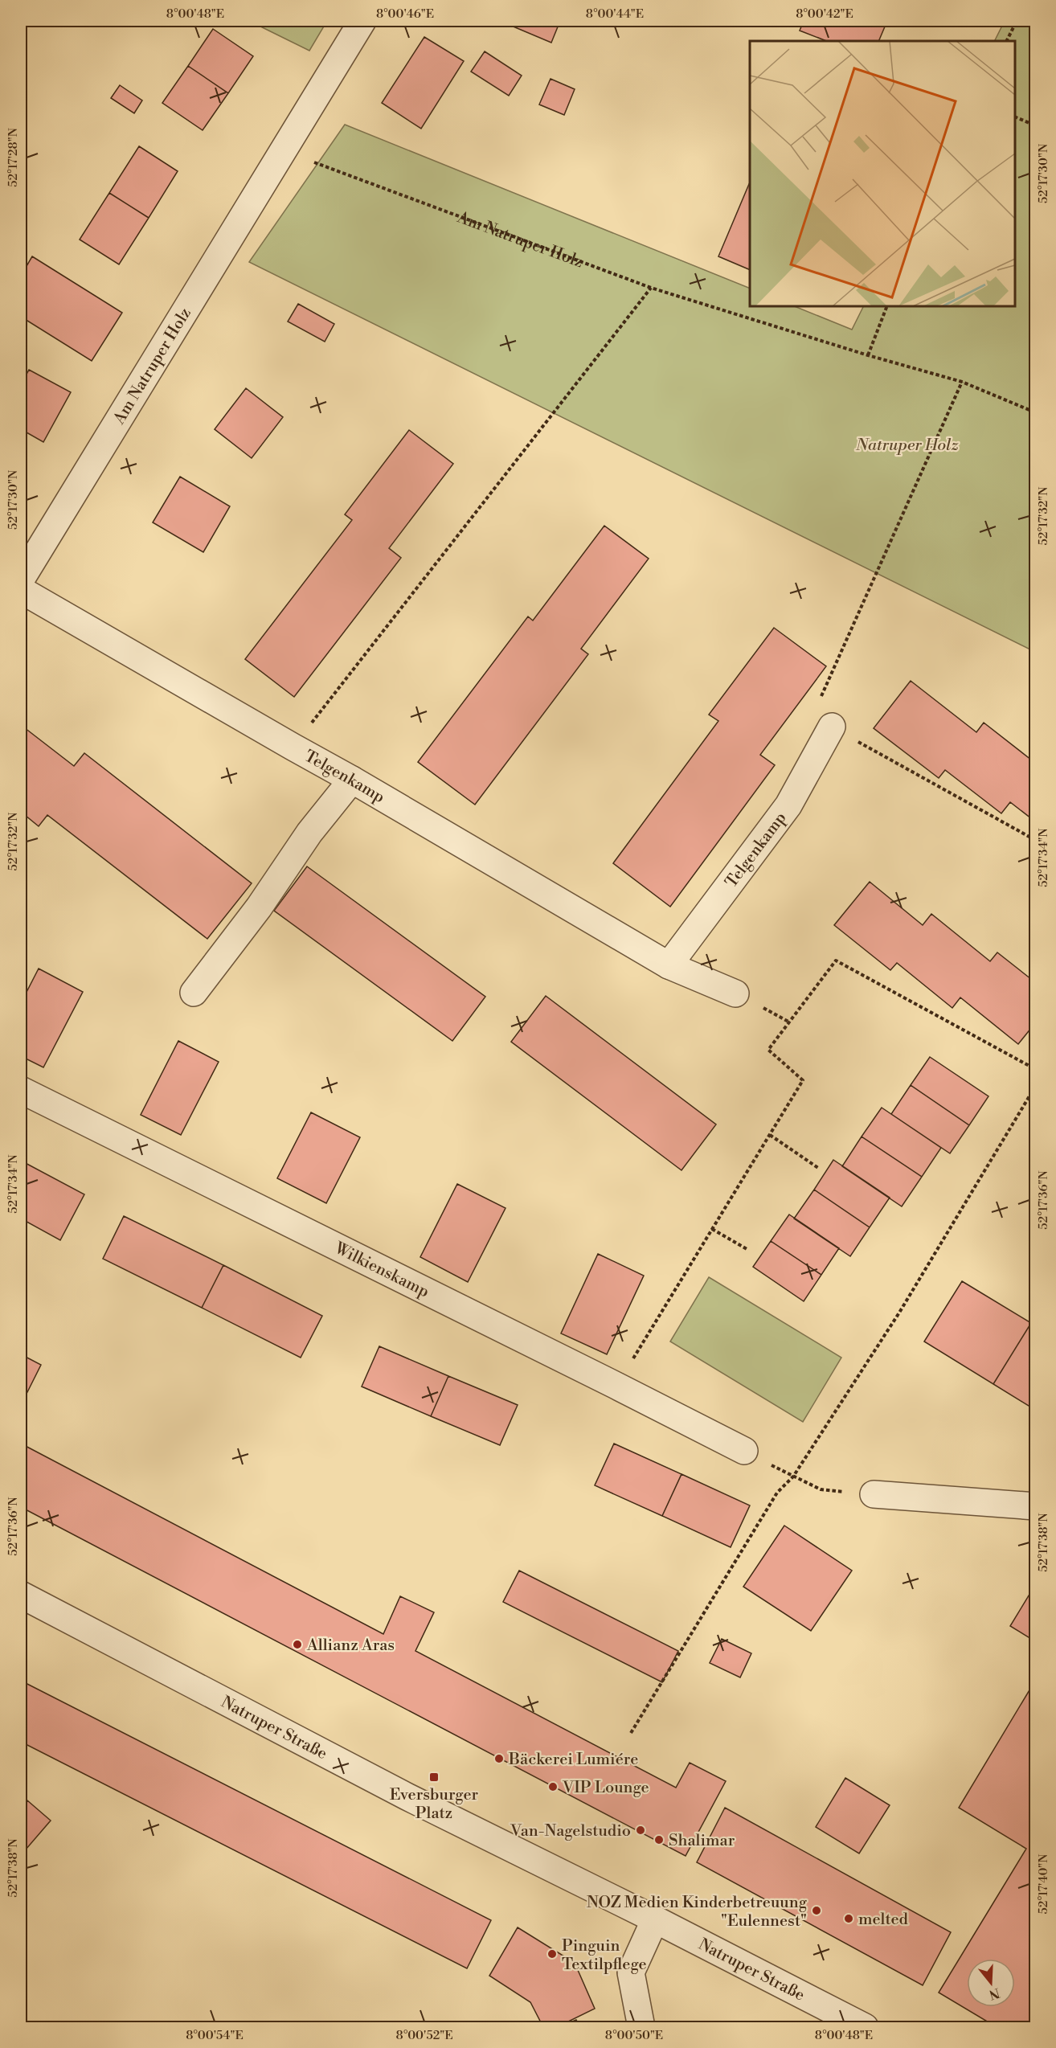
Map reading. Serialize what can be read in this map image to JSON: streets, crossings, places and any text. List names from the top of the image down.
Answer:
{
  "streets": {
    "street": [
      "Am Natruper Holz",
      "Telgenkamp",
      "Wilkienskamp",
      "Natruper Straße"
    ]
  },
  "parks": ["Natruper Holz"],
  "places": {
    "other": [
      "Allianz Aras",
      "Bäckerei Lumiére",
      "VIP Lounge",
      "Van-Nagelstudio",
      "Shalimar",
      "NOZ Medien Kinderbetreuung \"Eulennest\"",
      "melted",
      "Pinguin Textilpflege"
    ],
    "transit": ["Eversburger Platz"]
  },
  "north": "bottom",
  "coordinates": [
    "8°00'48\"E",
    "8°00'46\"E",
    "8°00'44\"E",
    "8°00'42\"E",
    "52°17'28\"N",
    "52°17'30\"N",
    "52°17'32\"N",
    "52°17'34\"N",
    "52°17'36\"N",
    "52°17'38\"N",
    "52°17'40\"N",
    "8°00'54\"E",
    "8°00'52\"E",
    "8°00'50\"E"
  ]
}
